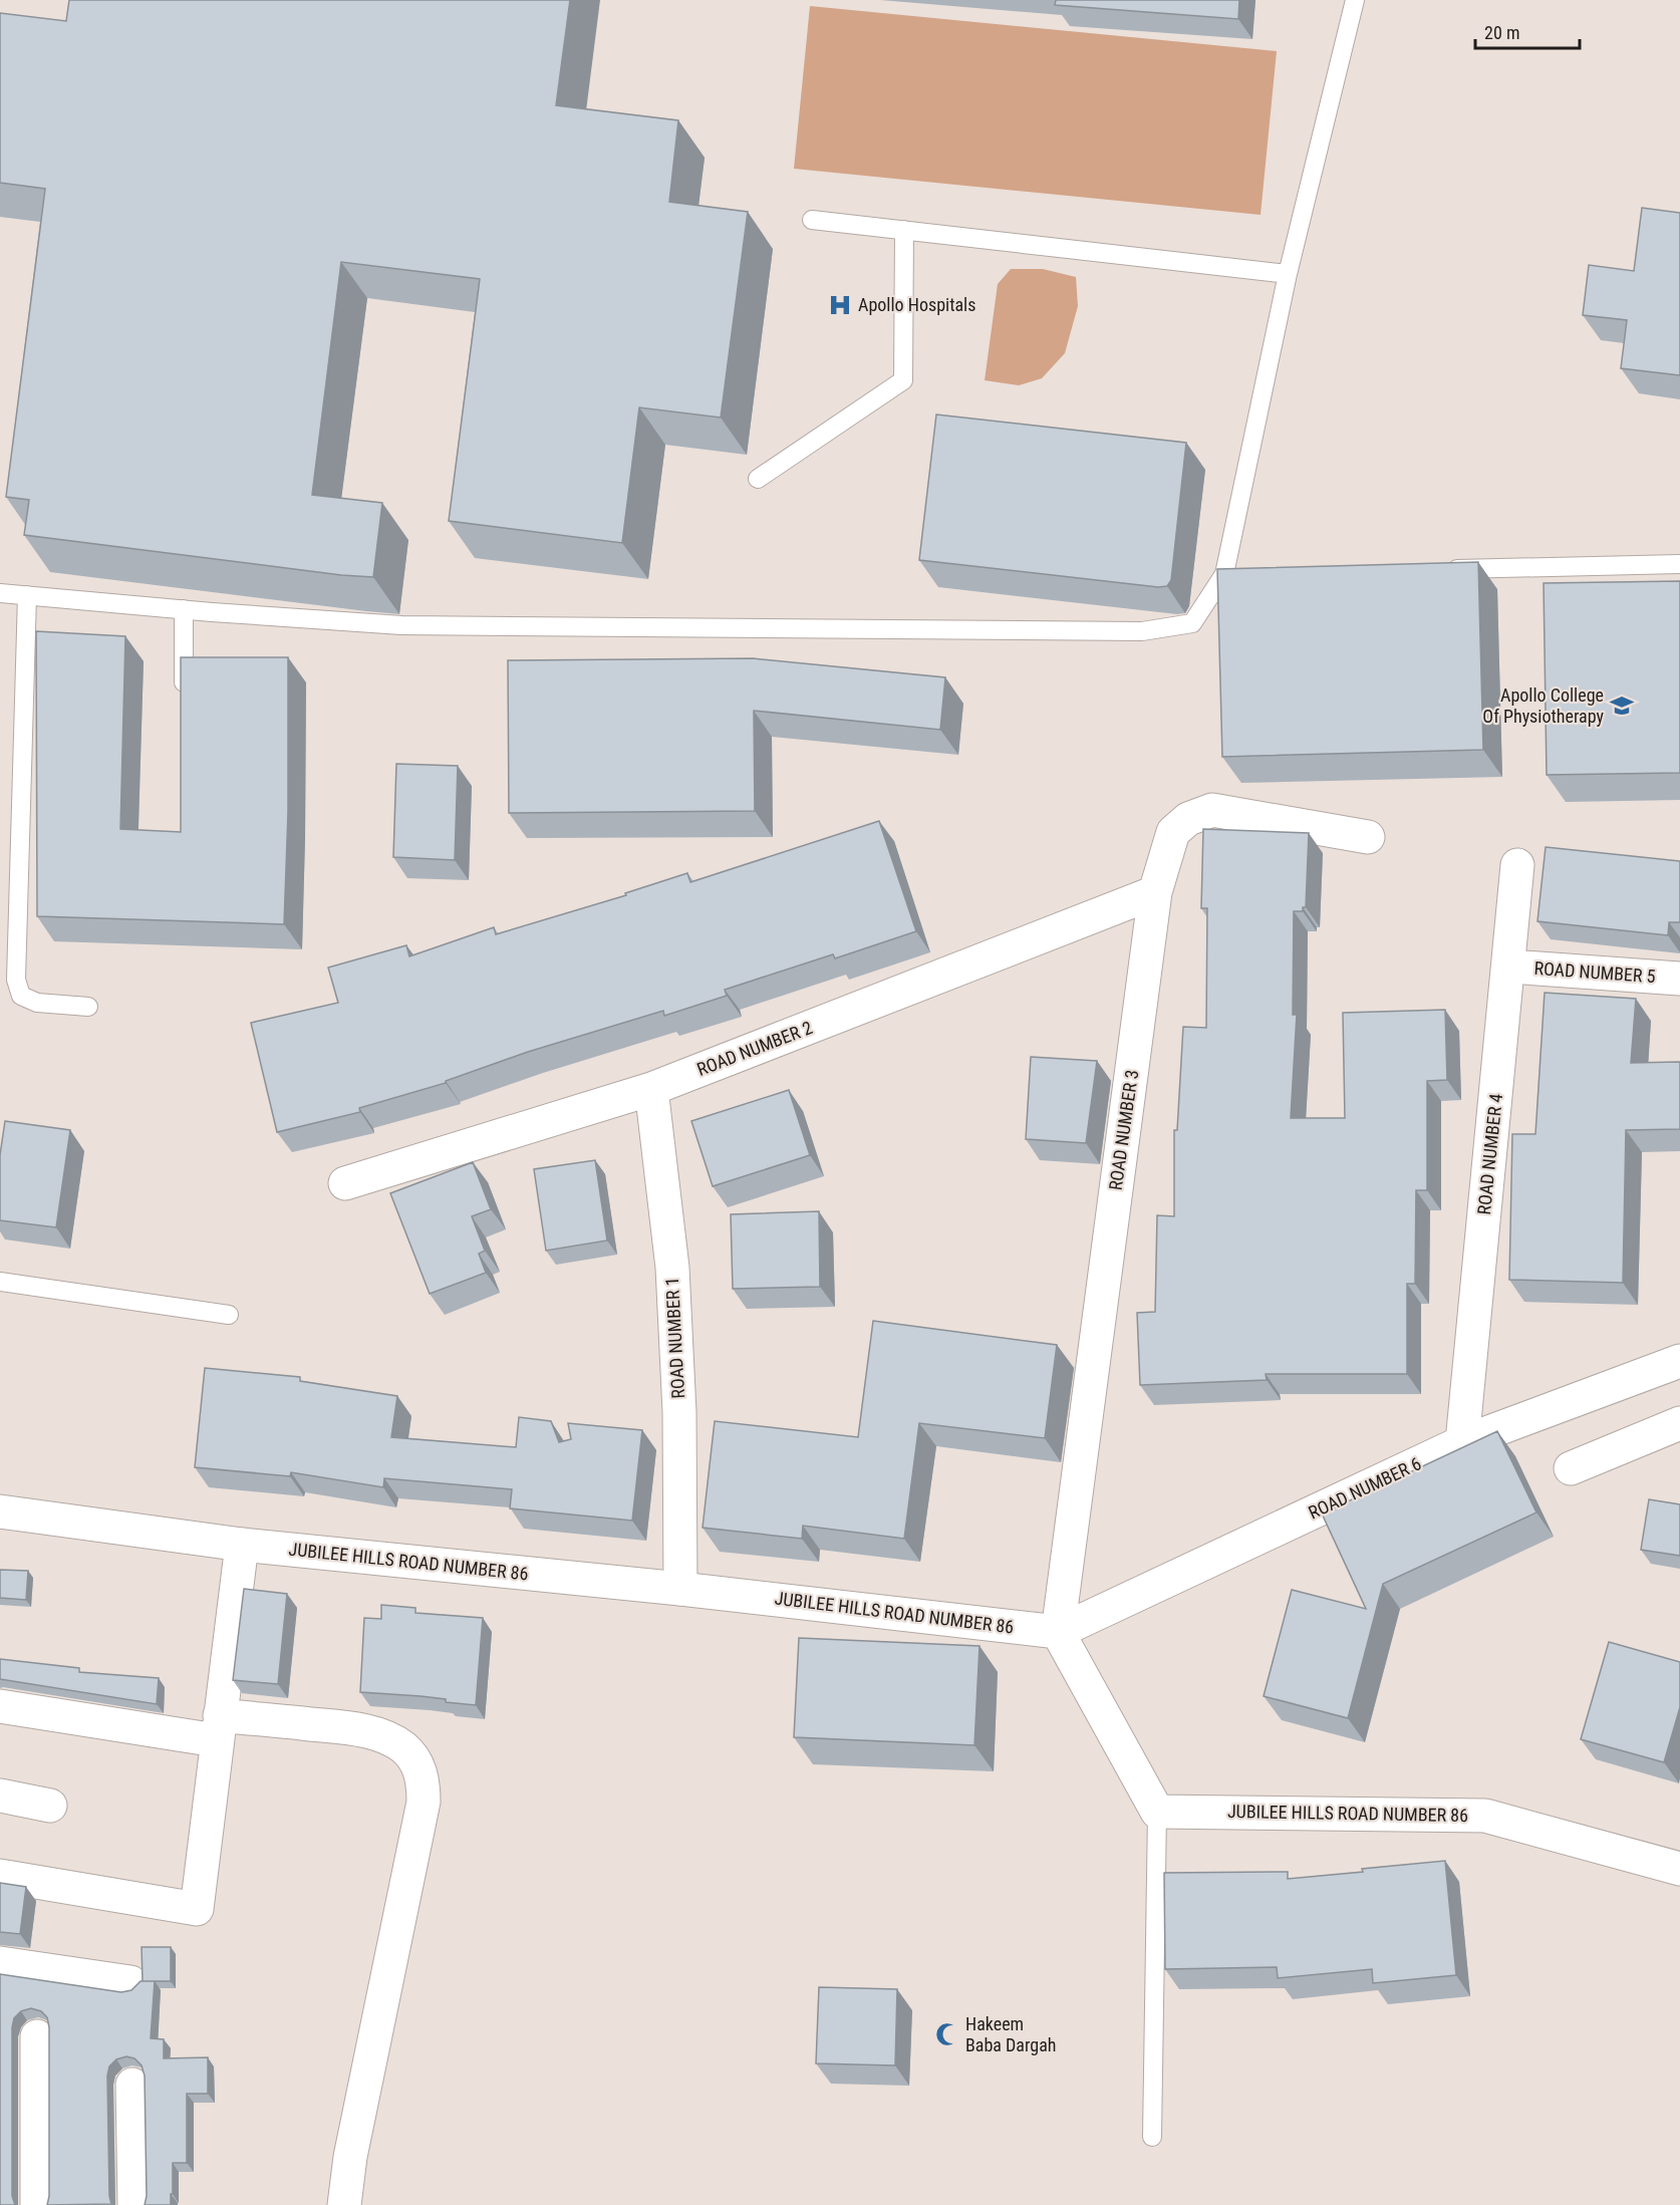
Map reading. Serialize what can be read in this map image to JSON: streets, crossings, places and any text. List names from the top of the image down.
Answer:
{
  "streets": {
    "street": [
      "ROAD NUMBER 5",
      "ROAD NUMBER 2",
      "ROAD NUMBER 3",
      "ROAD NUMBER 4",
      "ROAD NUMBER 1",
      "ROAD NUMBER 6",
      "JUBILEE HILLS ROAD NUMBER 86"
    ]
  },
  "crossings": [
    ["ROAD NUMBER 5", "ROAD NUMBER 4"],
    ["ROAD NUMBER 2", "ROAD NUMBER 3"],
    ["ROAD NUMBER 2", "ROAD NUMBER 1"],
    ["ROAD NUMBER 3", "ROAD NUMBER 6"],
    ["ROAD NUMBER 3", "JUBILEE HILLS ROAD NUMBER 86"],
    ["ROAD NUMBER 4", "ROAD NUMBER 6"],
    ["ROAD NUMBER 1", "JUBILEE HILLS ROAD NUMBER 86"],
    ["ROAD NUMBER 6", "JUBILEE HILLS ROAD NUMBER 86"]
  ],
  "places": {
    "hospital": ["Apollo Hospitals"],
    "school or university": ["Apollo College Of Physiotherapy"],
    "mosque": ["Hakeem Baba Dargah"]
  },
  "scale_bar": "20 m"
}
